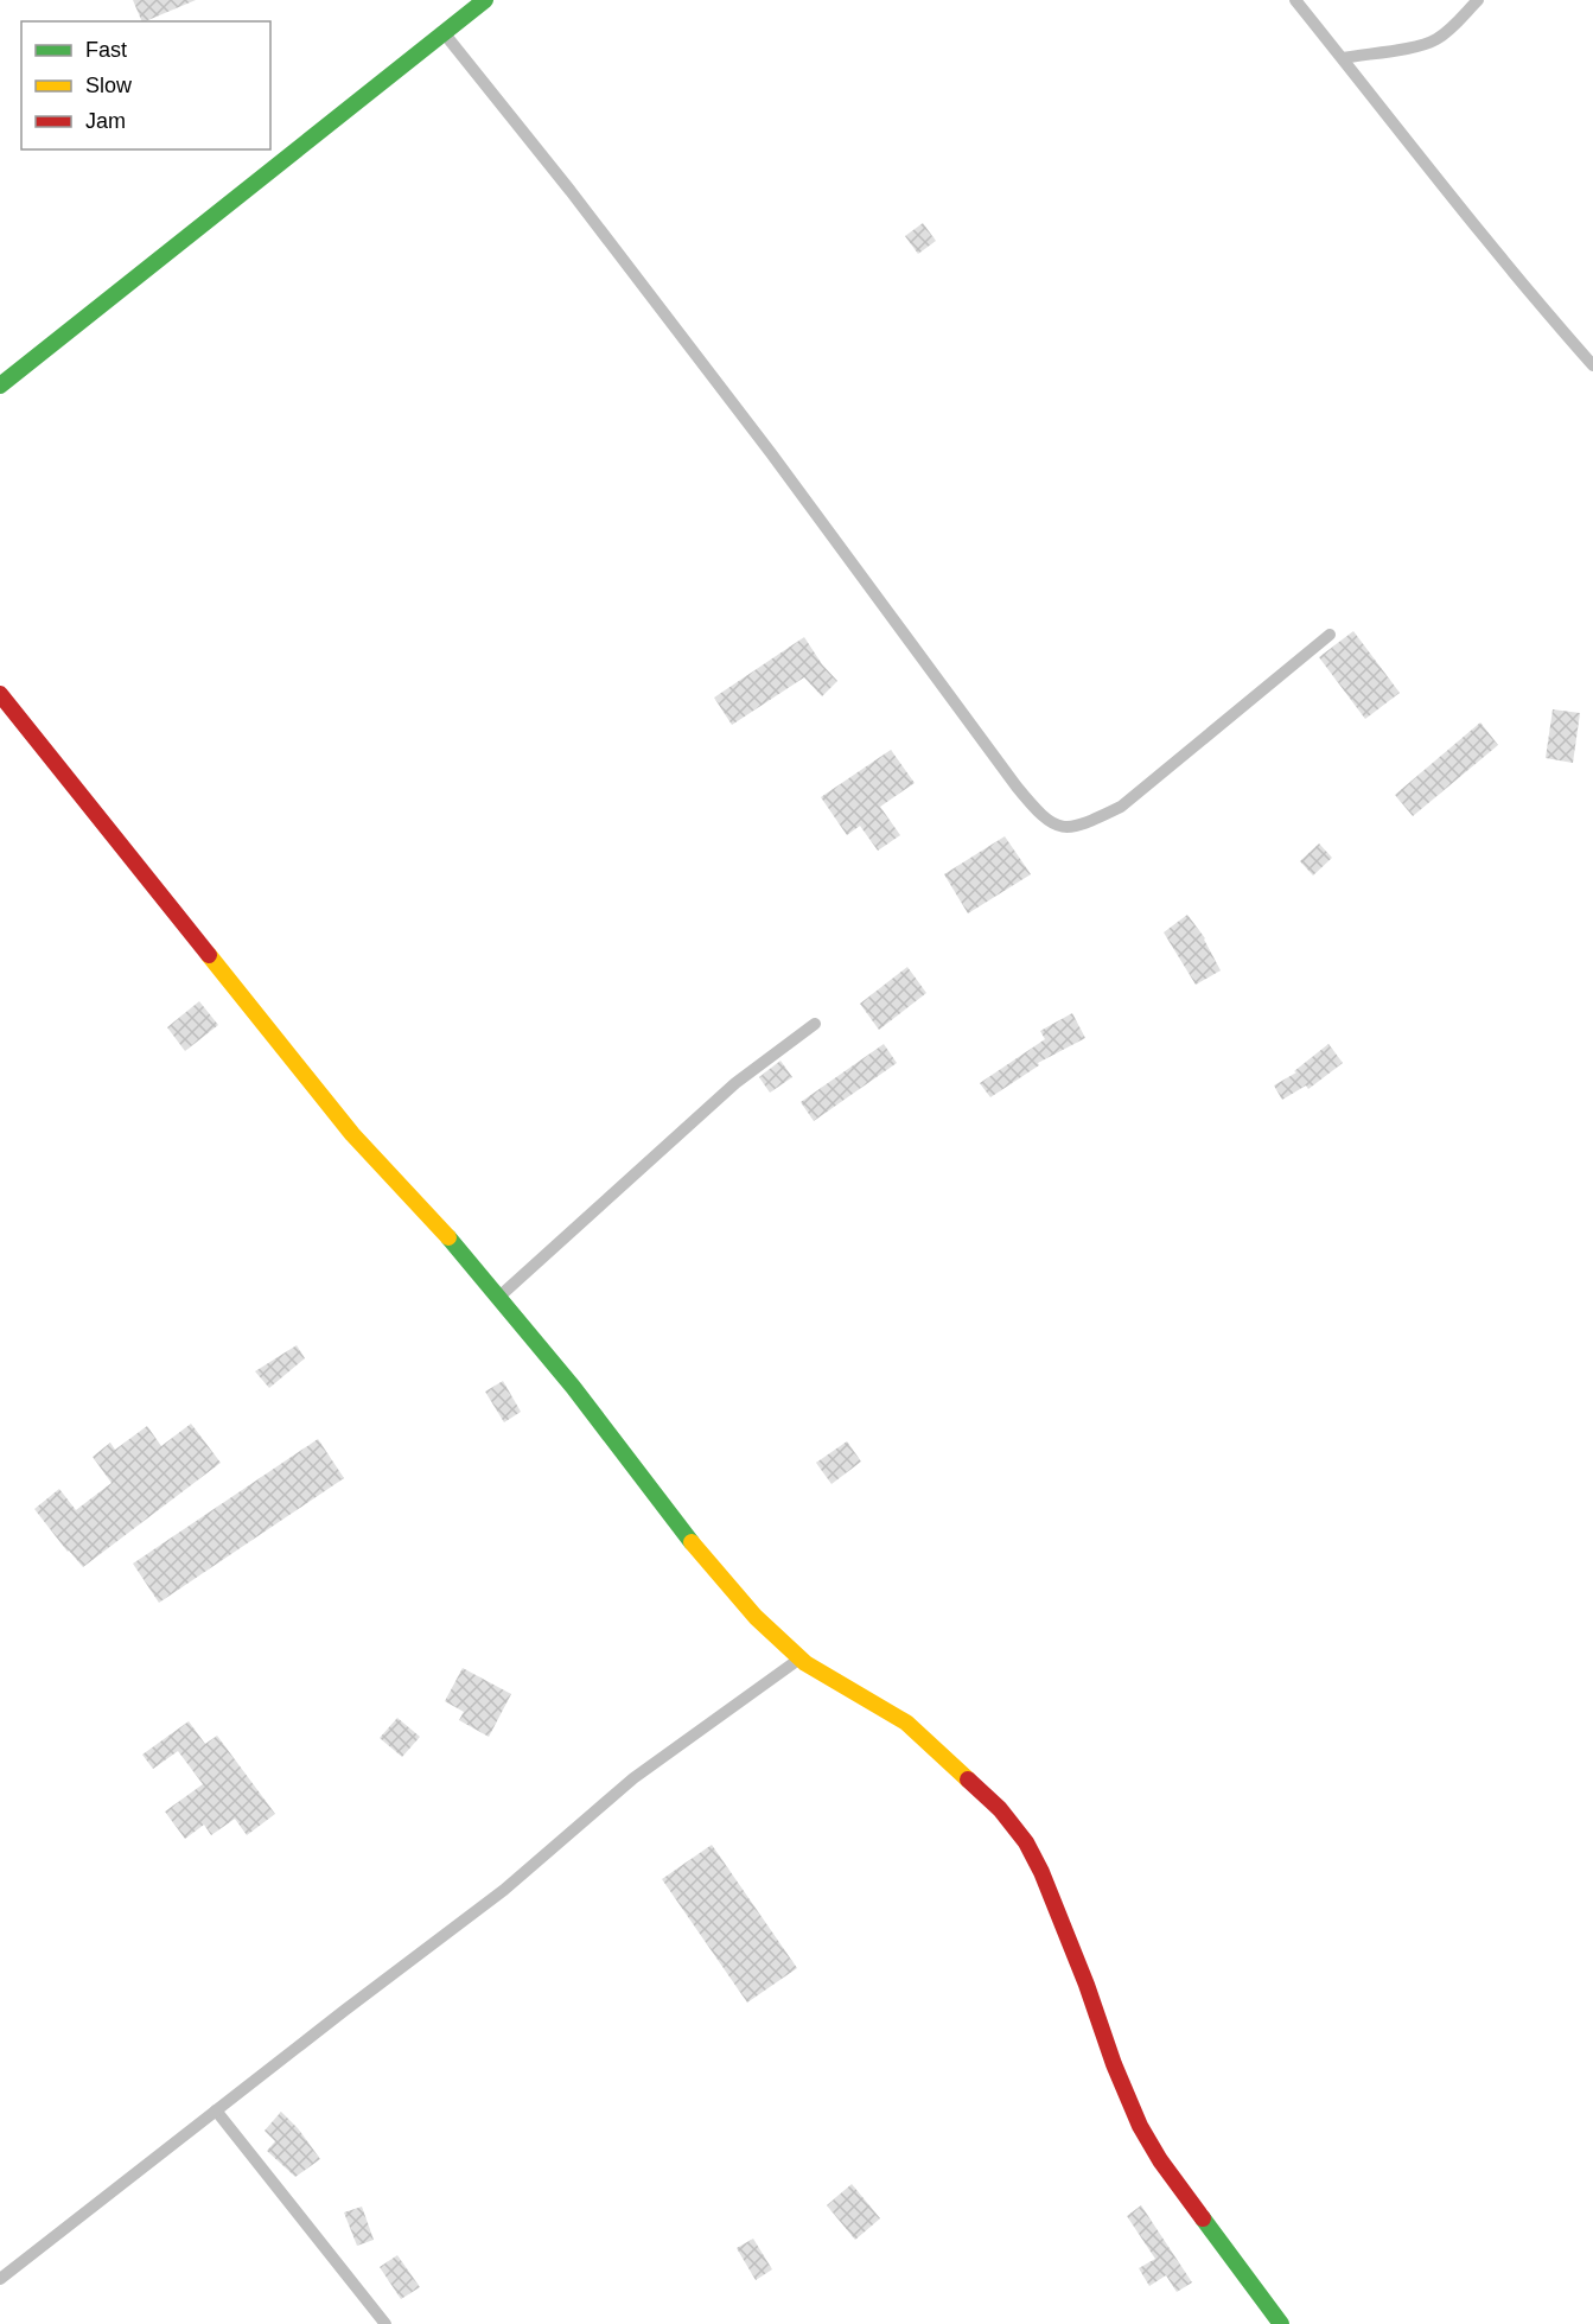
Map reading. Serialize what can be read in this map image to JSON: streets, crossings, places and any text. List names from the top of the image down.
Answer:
{
  "legend": ["Fast", "Slow", "Jam"]
}
